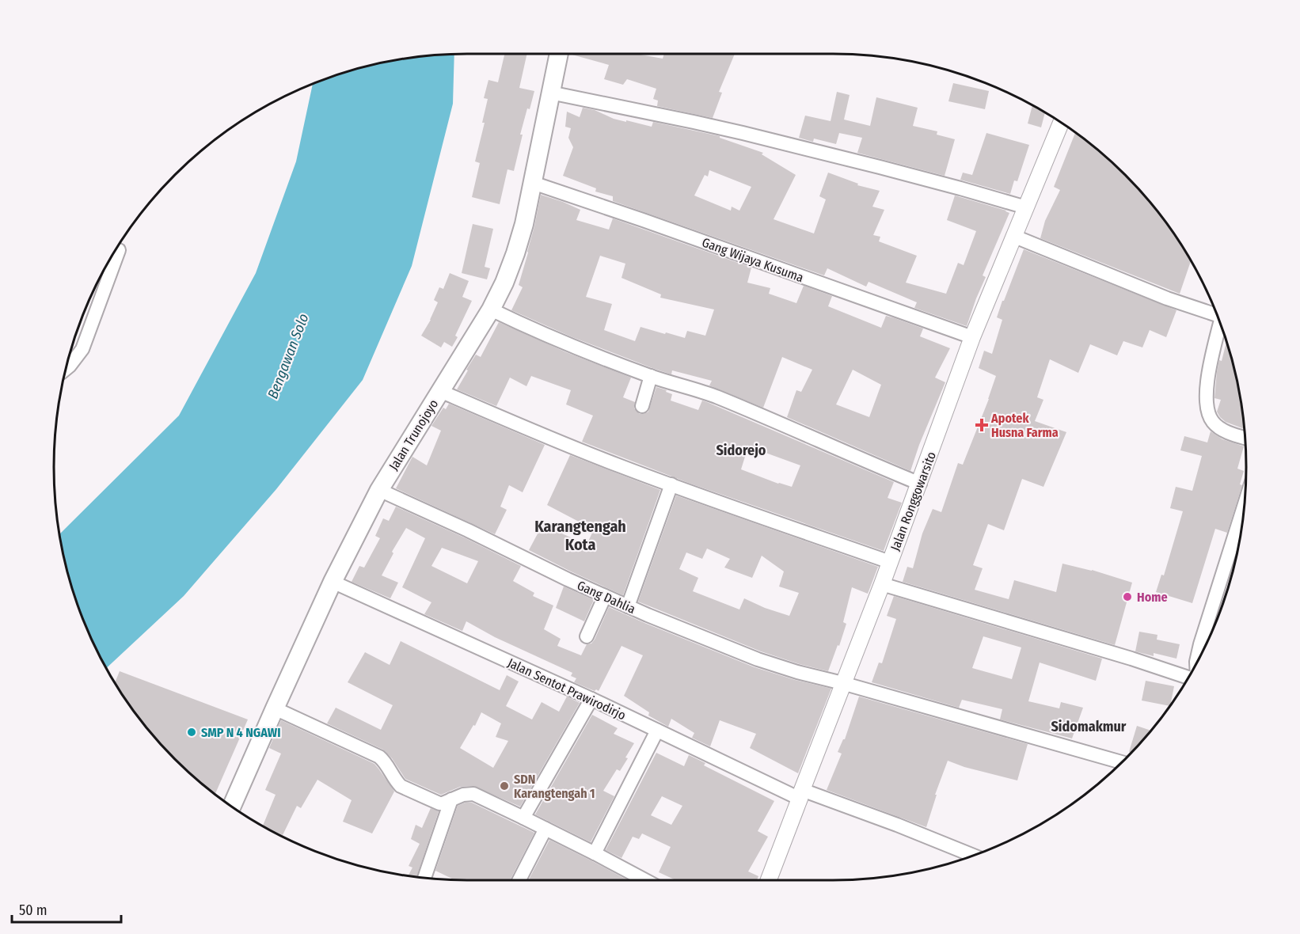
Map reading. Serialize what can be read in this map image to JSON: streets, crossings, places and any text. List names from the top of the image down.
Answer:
{
  "streets": {
    "main road": ["Jalan Trunojoyo"],
    "street": [
      "Gang Wijaya Kusuma",
      "Jalan Ronggowarsito",
      "Gang Dahlia",
      "Jalan Sentot Prawirodirjo"
    ]
  },
  "crossings": [
    ["Gang Wijaya Kusuma", "Jalan Trunojoyo"],
    ["Gang Wijaya Kusuma", "Jalan Ronggowarsito"],
    ["Jalan Trunojoyo", "Gang Dahlia"],
    ["Jalan Trunojoyo", "Jalan Sentot Prawirodirjo"],
    ["Jalan Ronggowarsito", "Gang Dahlia"],
    ["Jalan Ronggowarsito", "Jalan Sentot Prawirodirjo"]
  ],
  "districts": ["Sidorejo", "Karangtengah Kota", "Sidomakmur"],
  "water": ["Bengawan Solo"],
  "places": {
    "health": ["Apotek Husna Farma"],
    "other": ["Home", "SMP N 4 NGAWI", "SDN Karangtengah 1"]
  },
  "scale_bar": "50 m"
}
